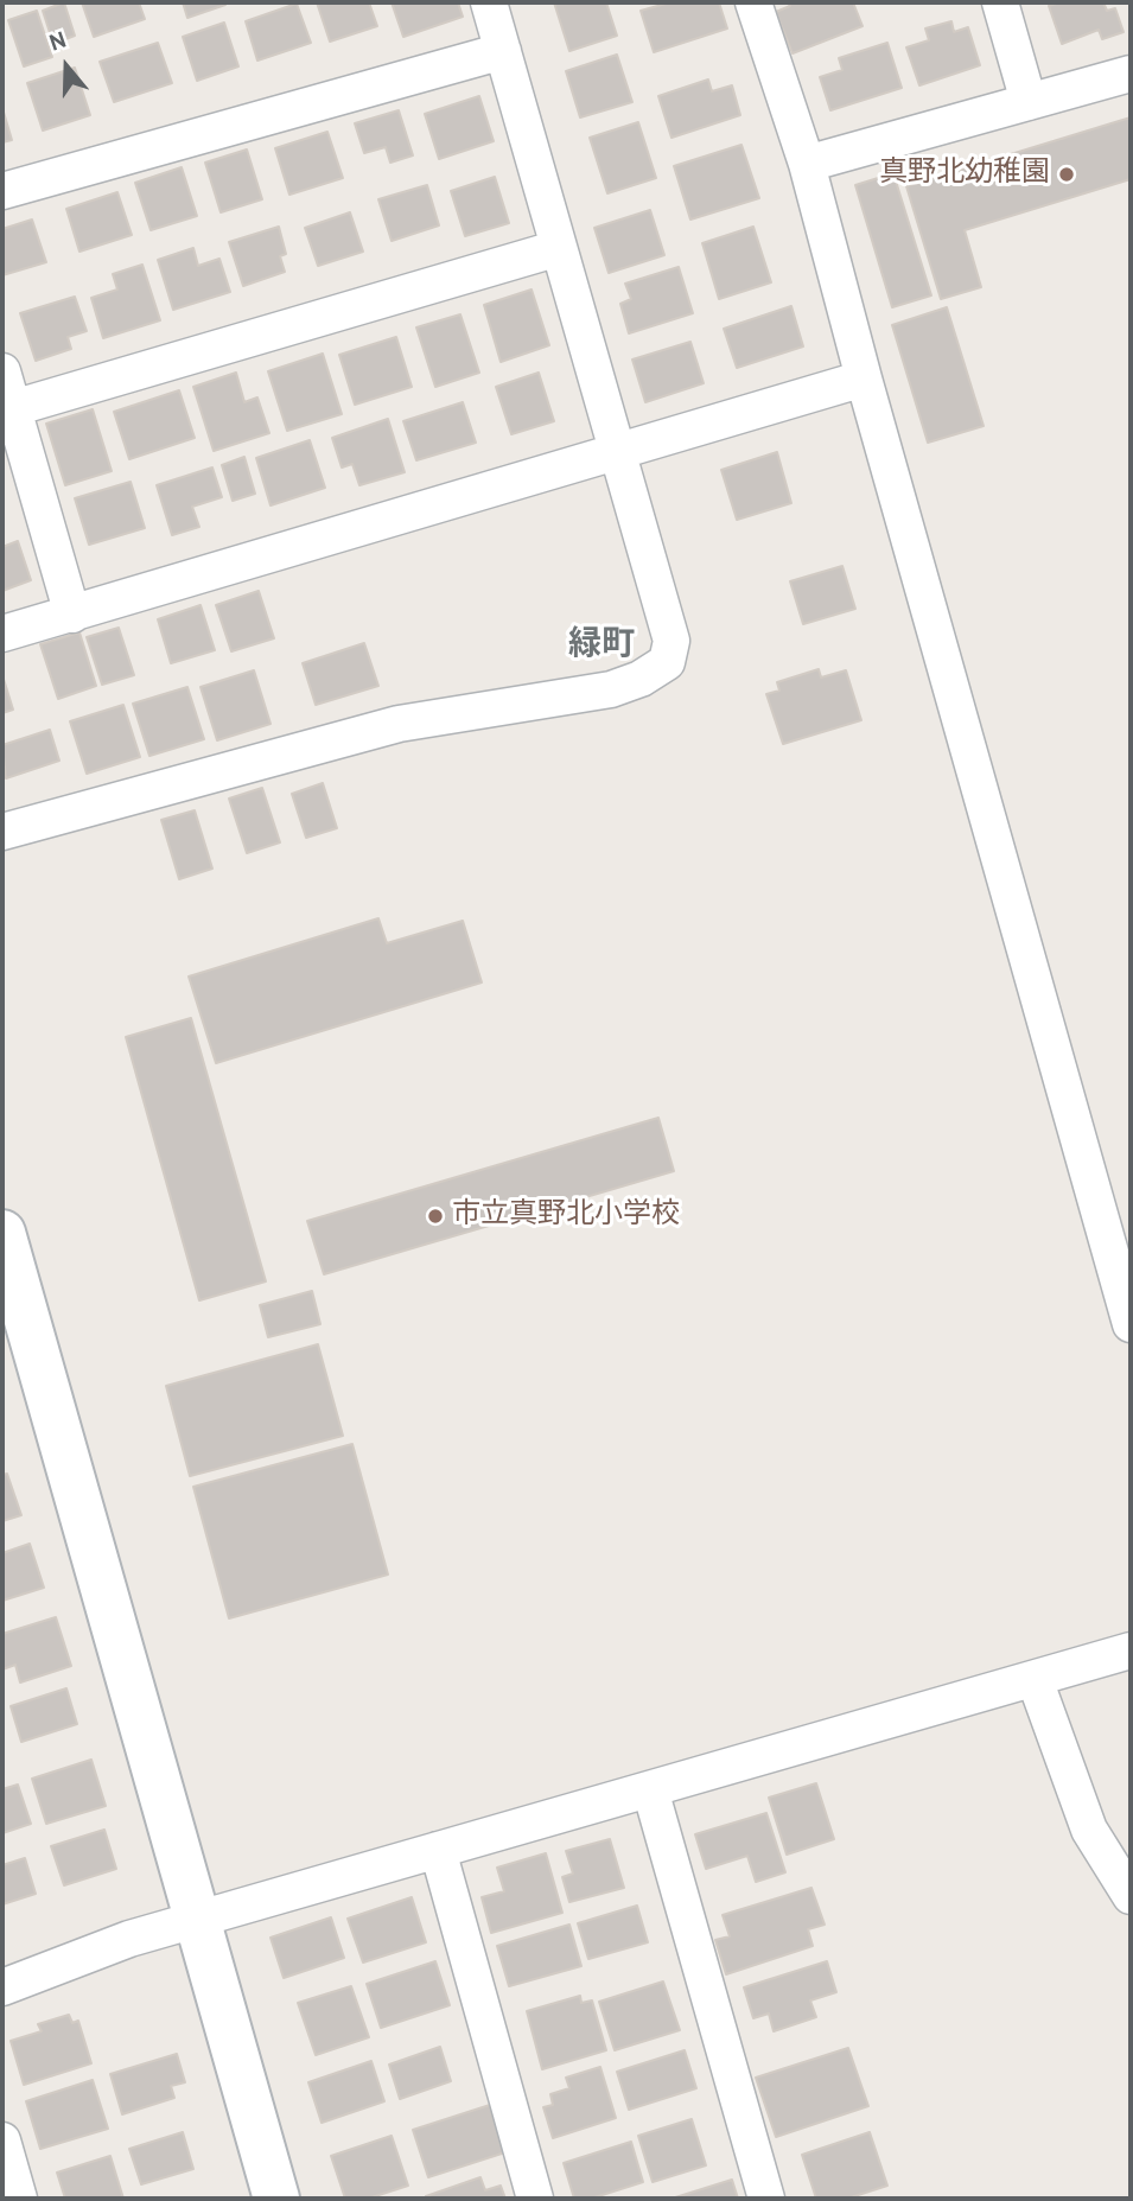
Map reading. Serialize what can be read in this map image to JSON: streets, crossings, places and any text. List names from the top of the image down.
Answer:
{
  "districts": ["緑町"],
  "places": ["真野北幼稚園", "市立真野北小学校"],
  "north": "top"
}
